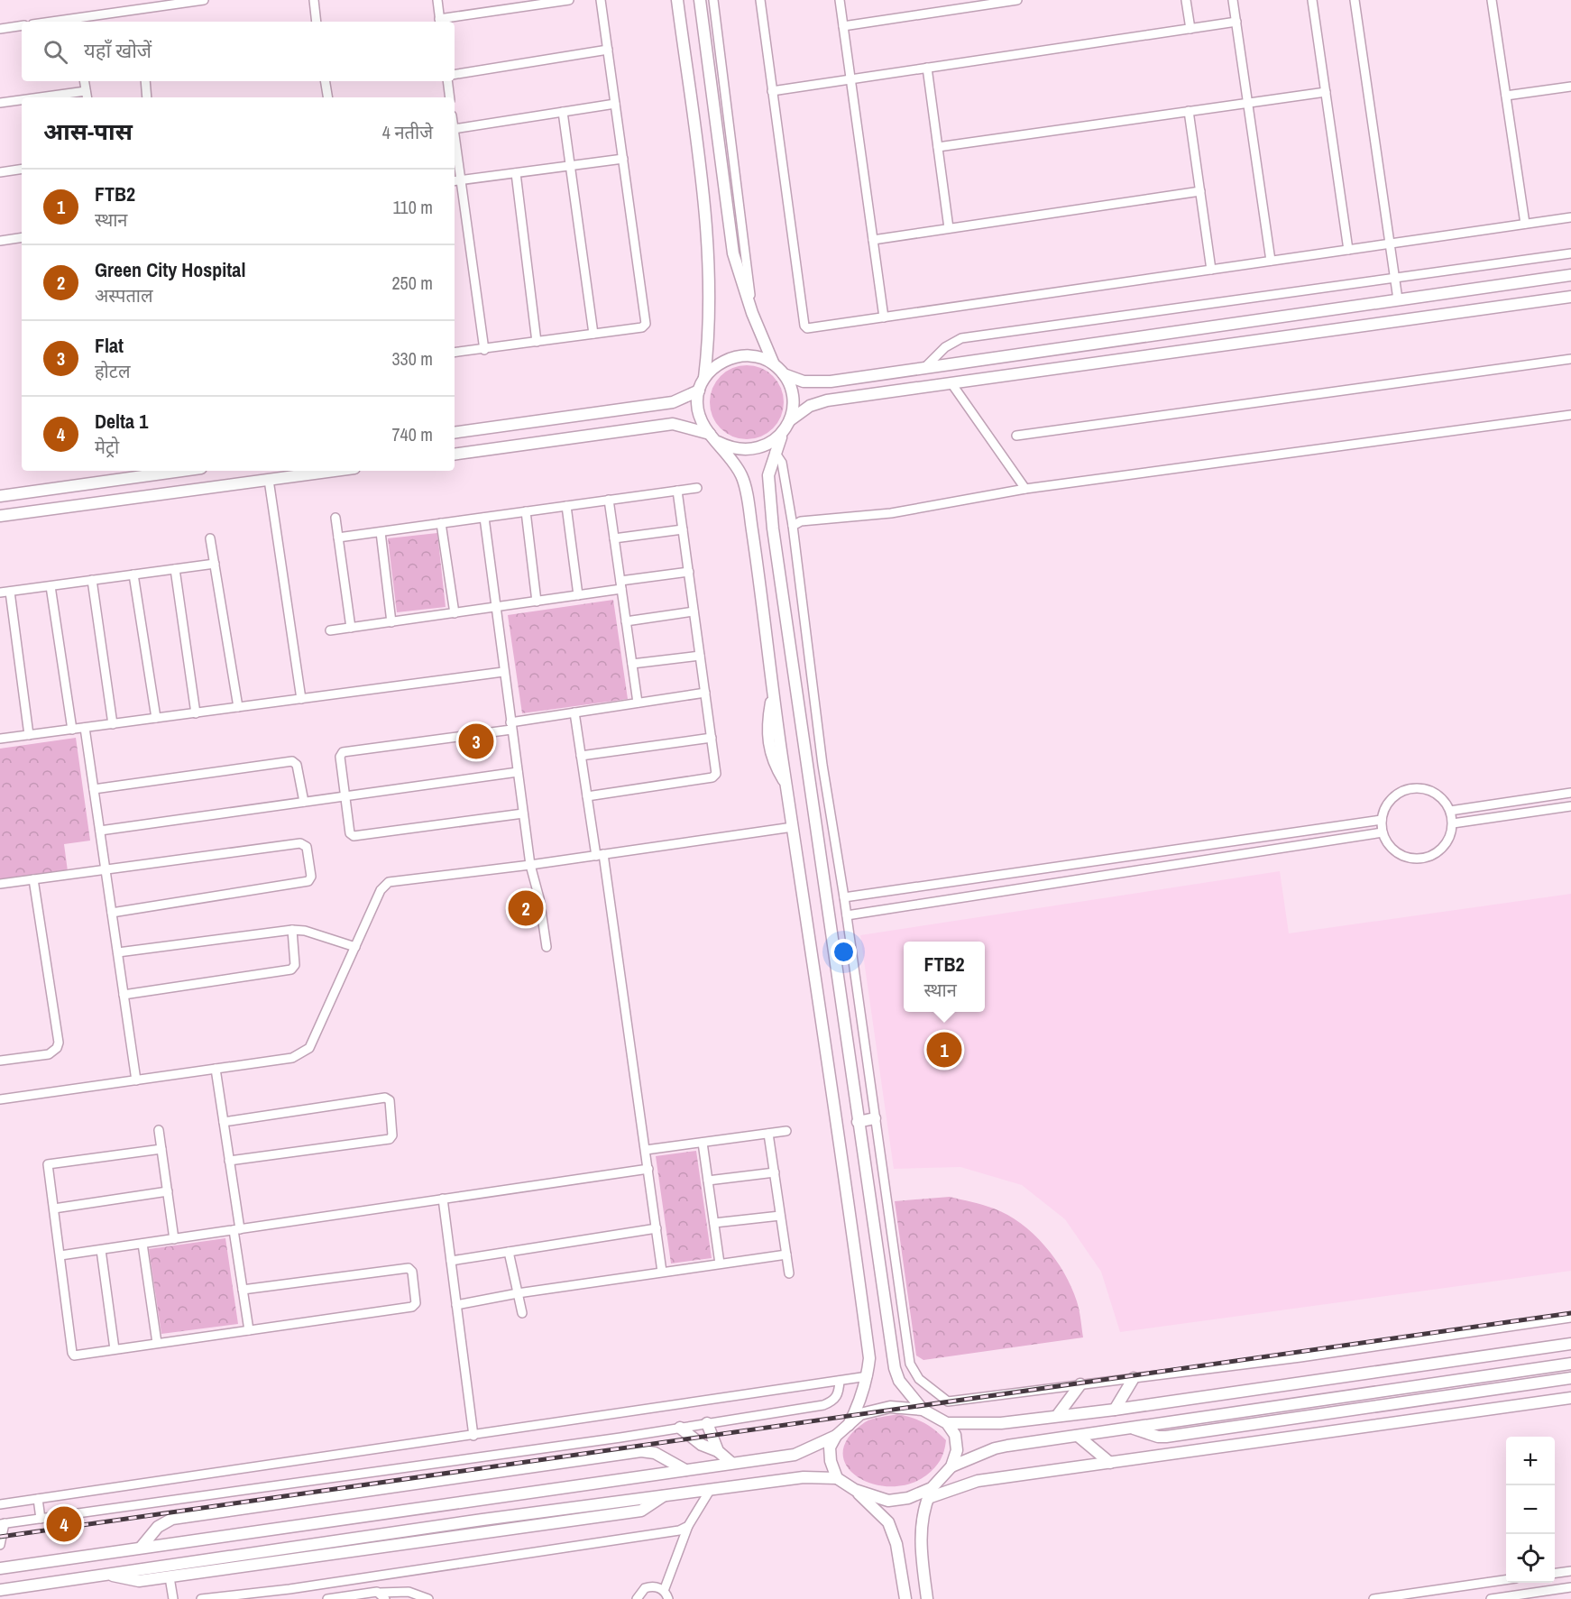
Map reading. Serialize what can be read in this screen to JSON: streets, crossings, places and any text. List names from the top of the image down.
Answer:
{
  "page": {
    "search": "यहाँ खोजें",
    "heading": ["आस-पास", "4 नतीजे"],
    "list": [
      {
        "mark": "1",
        "name": "FTB2",
        "note": "स्थान",
        "value": "110 m"
      },
      {
        "mark": "2",
        "name": "Green City Hospital",
        "note": "अस्पताल",
        "value": "250 m"
      },
      {
        "mark": "3",
        "name": "Flat",
        "note": "होटल",
        "value": "330 m"
      },
      {
        "mark": "4",
        "name": "Delta 1",
        "note": "मेट्रो",
        "value": "740 m"
      }
    ],
    "pins": [
      "3",
      "2",
      "1",
      "4"
    ],
    "popup": ["FTB2", "स्थान"],
    "map_buttons": ["+", "−"]
  }
}
